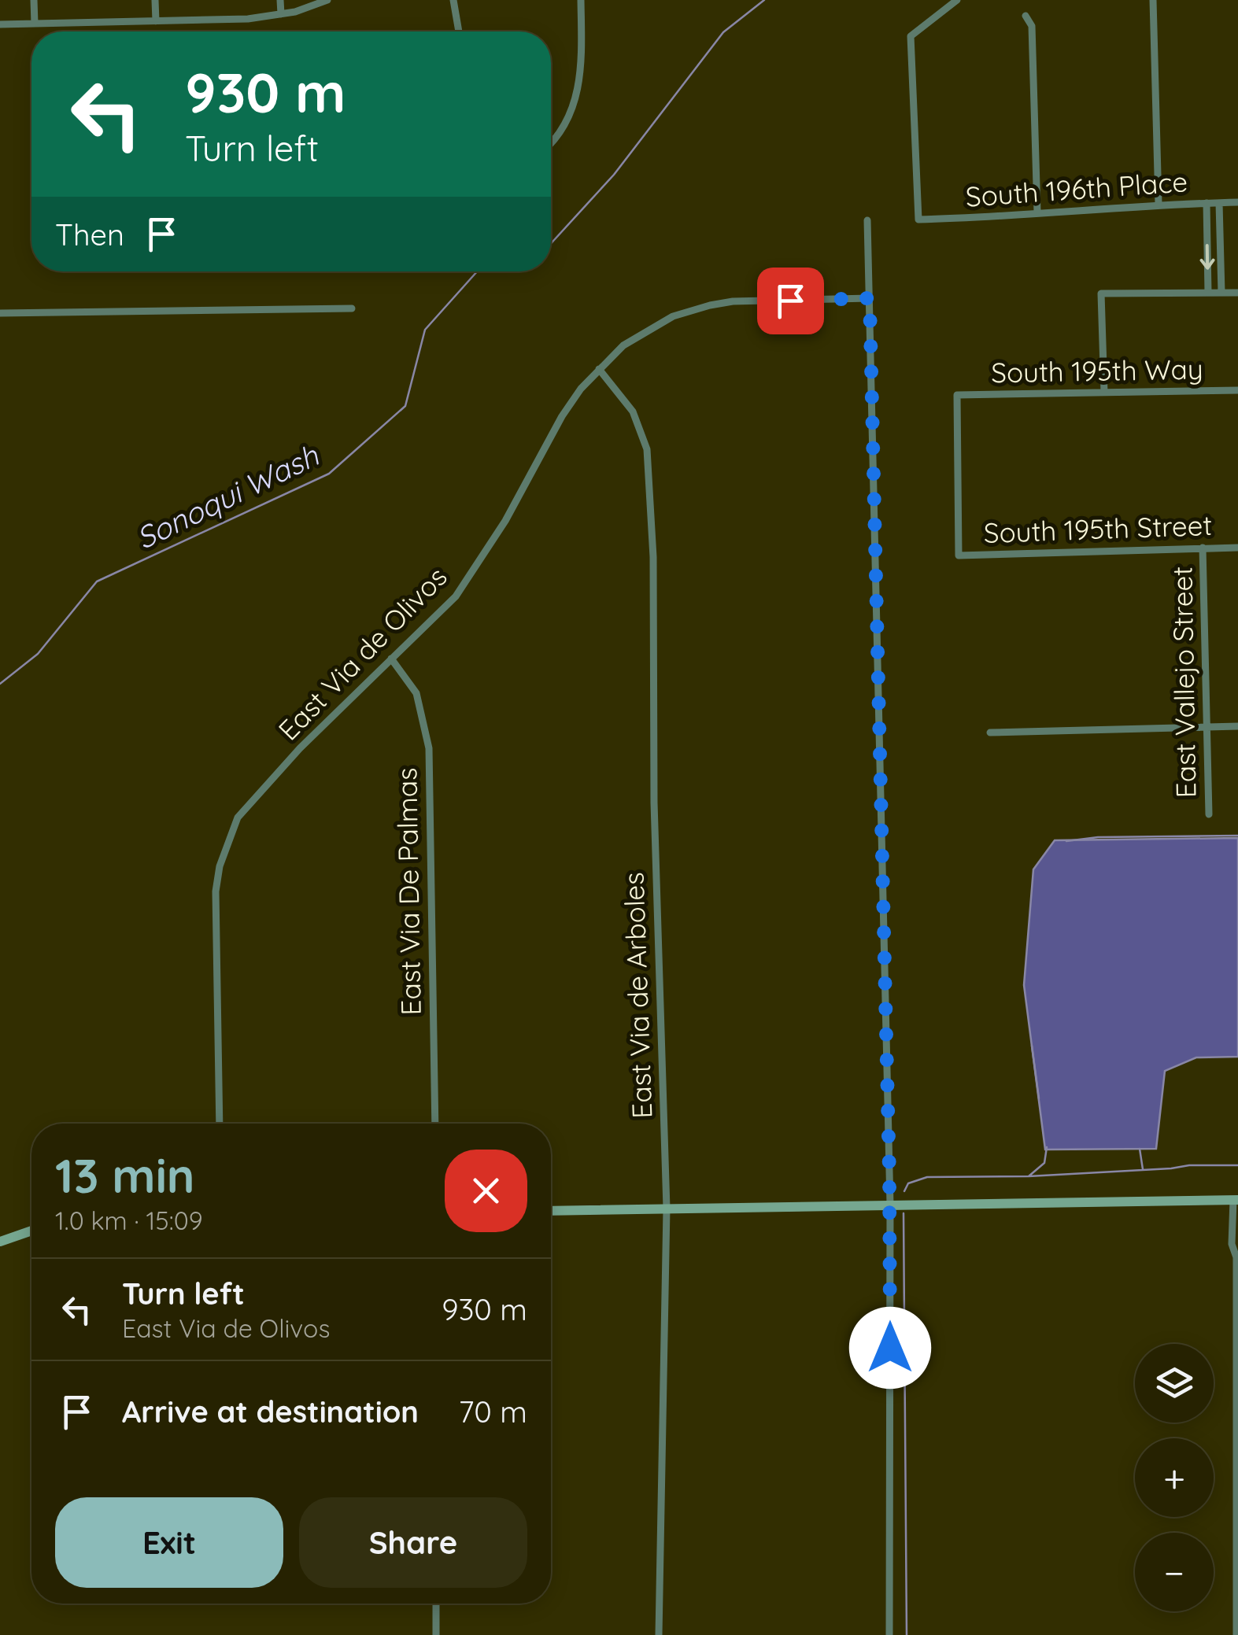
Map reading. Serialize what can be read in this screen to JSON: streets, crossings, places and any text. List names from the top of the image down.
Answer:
{
  "streets": {
    "street": [
      "South 196th Place",
      "South 195th Way",
      "South 195th Street",
      "East Via de Olivos",
      "East Vallejo Street",
      "East Via De Palmas",
      "East Via de Arboles"
    ]
  },
  "crossings": [
    ["South 195th Way", "South 195th Street"],
    ["South 195th Street", "East Vallejo Street"],
    ["East Via de Olivos", "East Via De Palmas"],
    ["East Via de Olivos", "East Via de Arboles"]
  ],
  "water": ["Sonoqui Wash"],
  "page": {
    "turn": ["930 m", "Turn left"],
    "then": "Then",
    "heading": ["13 min", "1.0 km · 15:09"],
    "list": [
      {
        "name": "Turn left",
        "note": "East Via de Olivos",
        "value": "930 m"
      },
      {
        "name": "Arrive at destination",
        "value": "70 m"
      }
    ],
    "map_buttons": ["+", "−"],
    "buttons": ["Exit", "Share"]
  }
}
